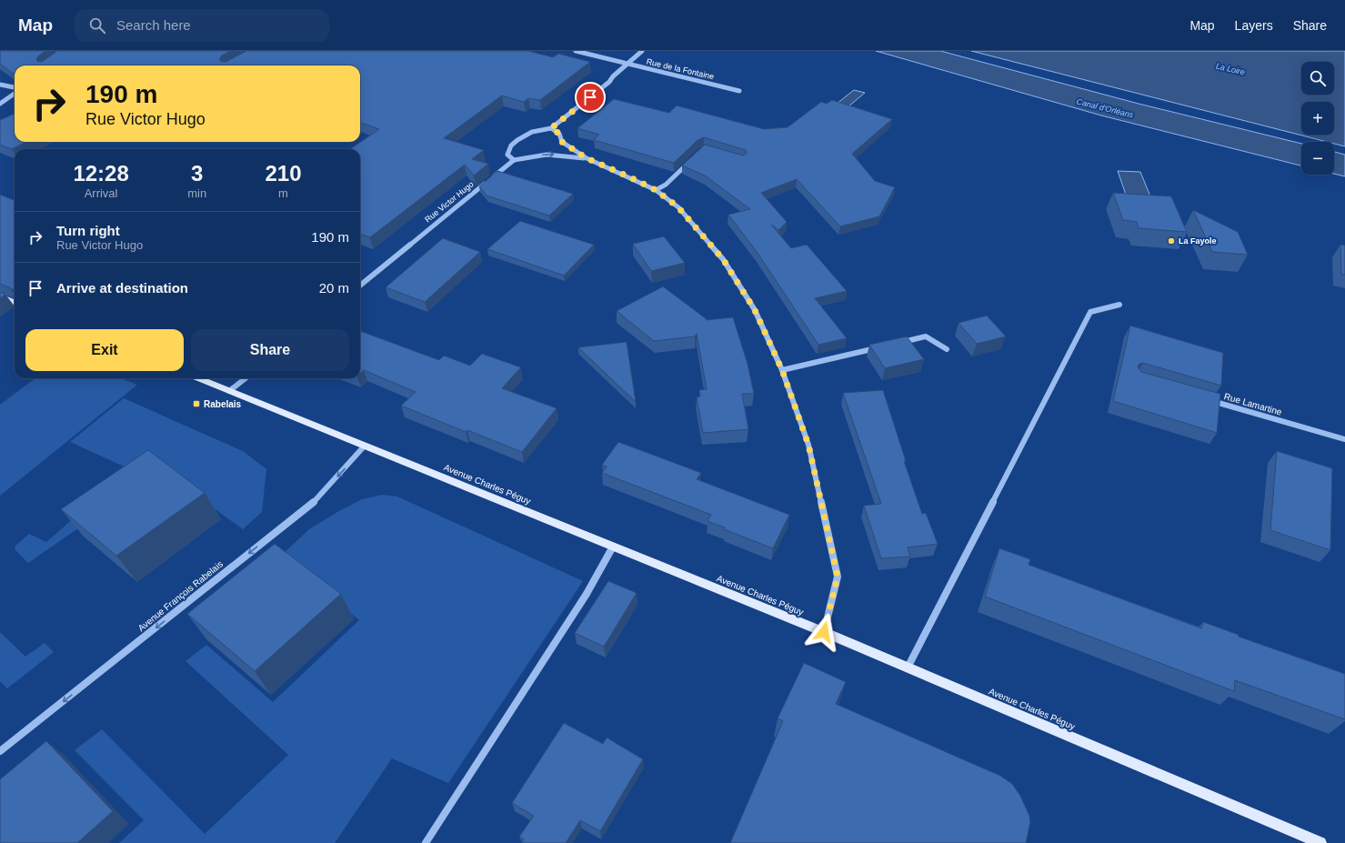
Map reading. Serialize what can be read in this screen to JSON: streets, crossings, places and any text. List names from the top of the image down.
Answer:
{
  "streets": {
    "main road": ["Avenue Charles Péguy"],
    "street": [
      "Rue de la Fontaine",
      "Rue Victor Hugo",
      "Rue Lamartine",
      "Avenue François Rabelais"
    ]
  },
  "crossings": [
    ["Avenue Charles Péguy", "Avenue François Rabelais"]
  ],
  "one_way": ["Avenue François Rabelais"],
  "water": ["La Loire", "Canal d'Orléans"],
  "places": {
    "other": ["La Fayole"],
    "transit": ["Rabelais"]
  },
  "page": {
    "header": "Map",
    "search": "Search here",
    "nav": ["Map", "Layers", "Share"],
    "map_buttons": ["+", "−"],
    "turn": ["190 m", "Rue Victor Hugo"],
    "eta": [
      "12:28",
      "Arrival",
      "3",
      "min",
      "210",
      "m"
    ],
    "list": [
      {
        "name": "Turn right",
        "note": "Rue Victor Hugo",
        "value": "190 m"
      },
      {
        "name": "Arrive at destination",
        "value": "20 m"
      }
    ],
    "buttons": ["Exit", "Share"]
  }
}
